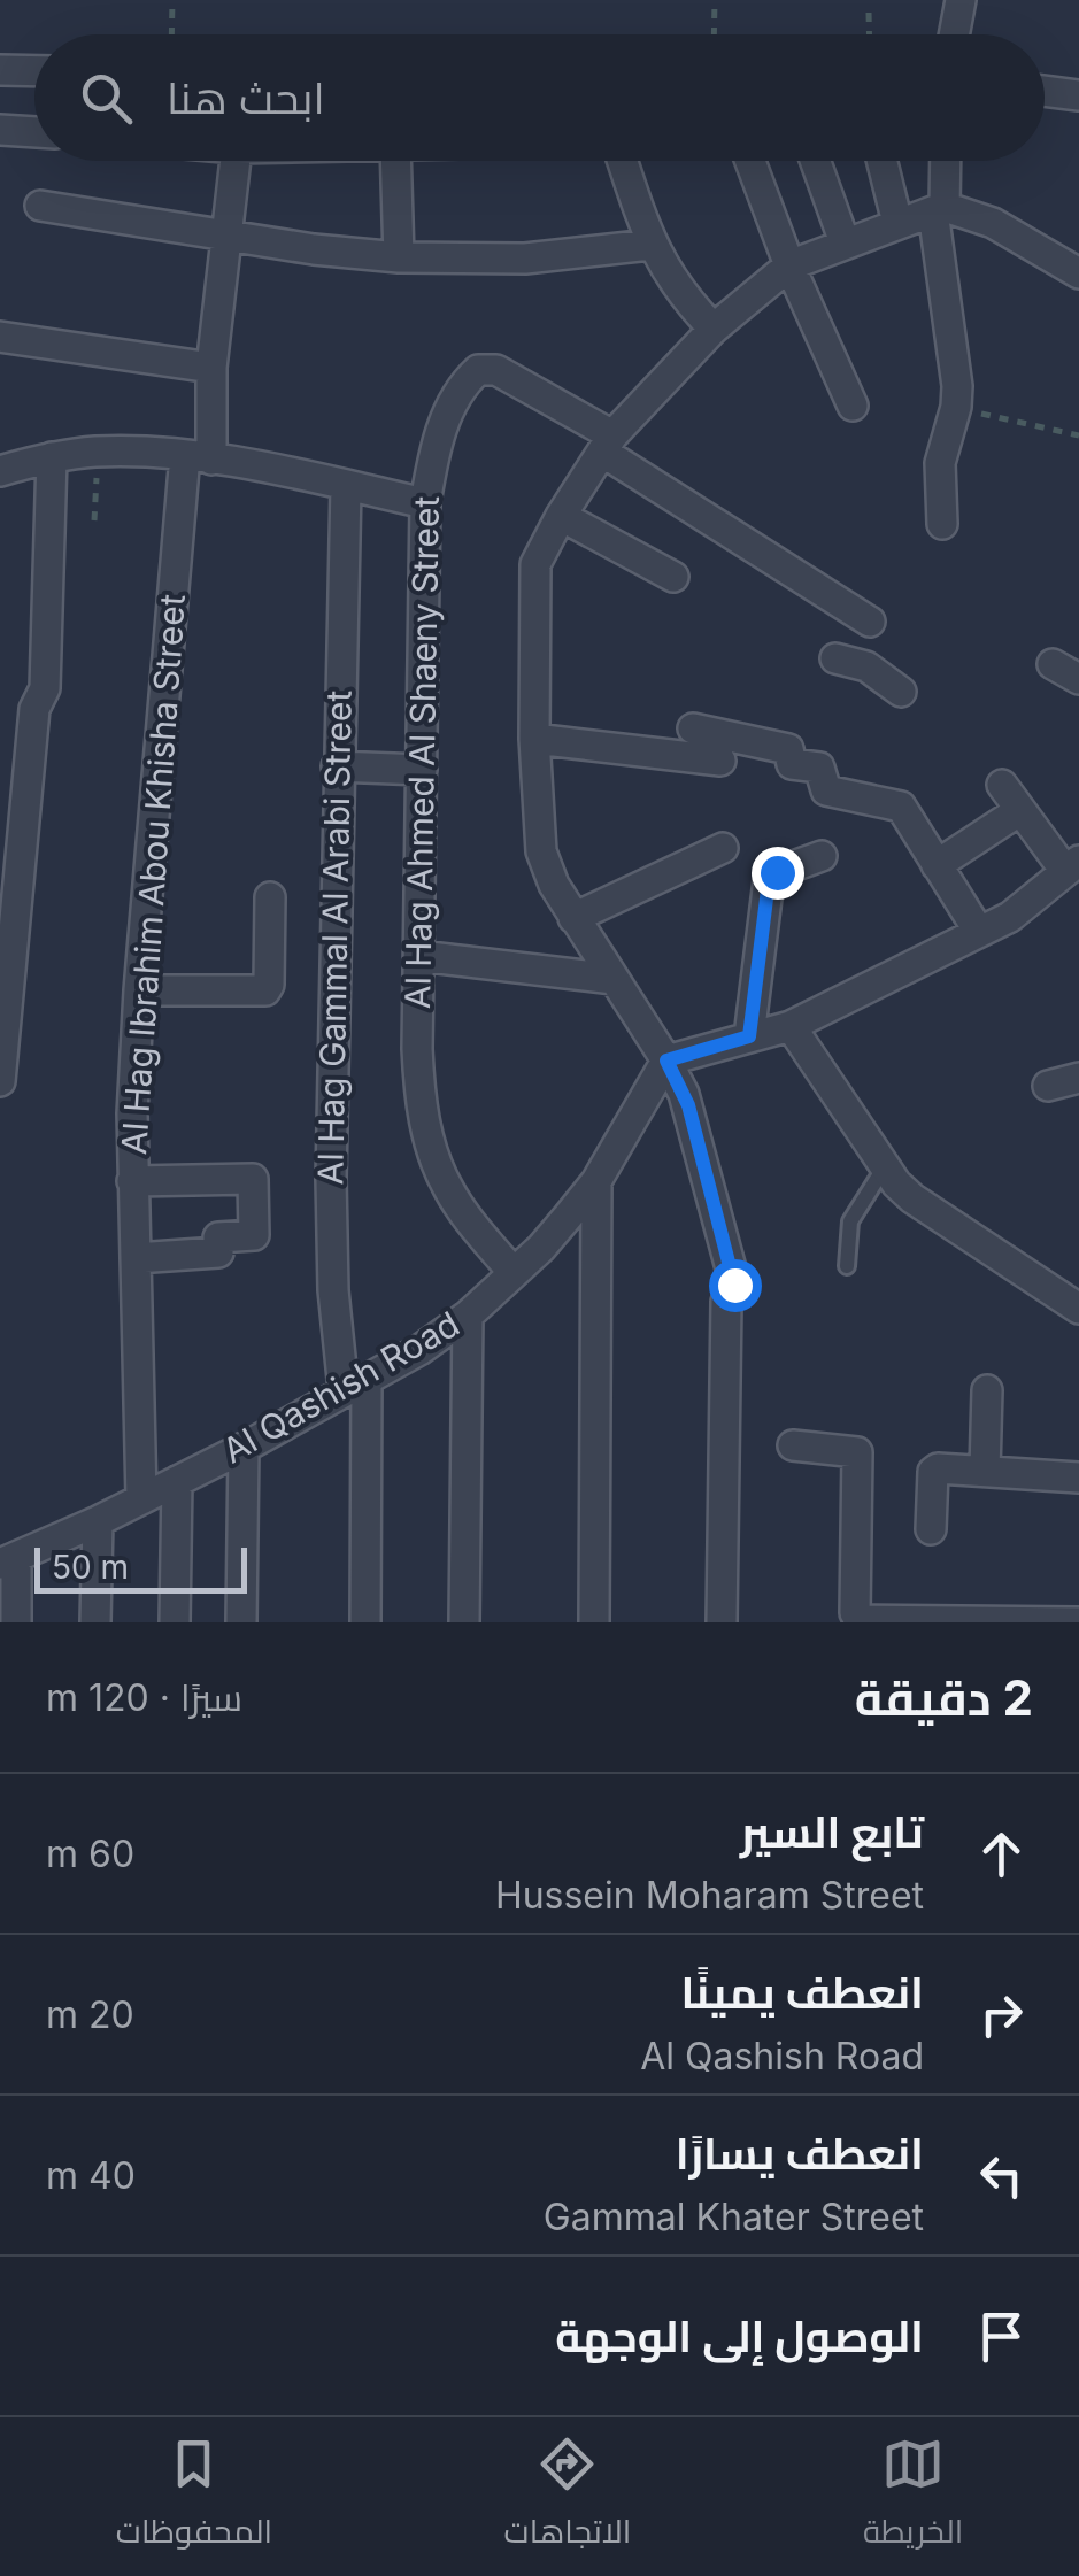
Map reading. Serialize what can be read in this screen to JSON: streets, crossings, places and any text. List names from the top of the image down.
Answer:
{
  "streets": {
    "street": [
      "Al Hag Ahmed Al Shaeny Street",
      "Al Hag Ibrahim Abou Khisha Street",
      "Al Hag Gammal Al Arabi Street",
      "Al Qashish Road"
    ]
  },
  "crossings": [
    ["Al Hag Ahmed Al Shaeny Street", "Al Qashish Road"],
    ["Al Hag Ibrahim Abou Khisha Street", "Al Qashish Road"],
    ["Al Hag Gammal Al Arabi Street", "Al Qashish Road"]
  ],
  "scale_bar": "50 m",
  "page": {
    "search": "ابحث هنا",
    "scale": "50 m",
    "heading": ["2 دقيقة", "سيرًا · 120 m"],
    "list": [
      ["تابع السير", "Hussein Moharam Street", "60 m"],
      ["انعطف يمينًا", "Al Qashish Road", "20 m"],
      ["انعطف يسارًا", "Gammal Khater Street", "40 m"],
      "الوصول إلى الوجهة"
    ],
    "nav": ["الخريطة", "الاتجاهات", "المحفوظات"]
  }
}
